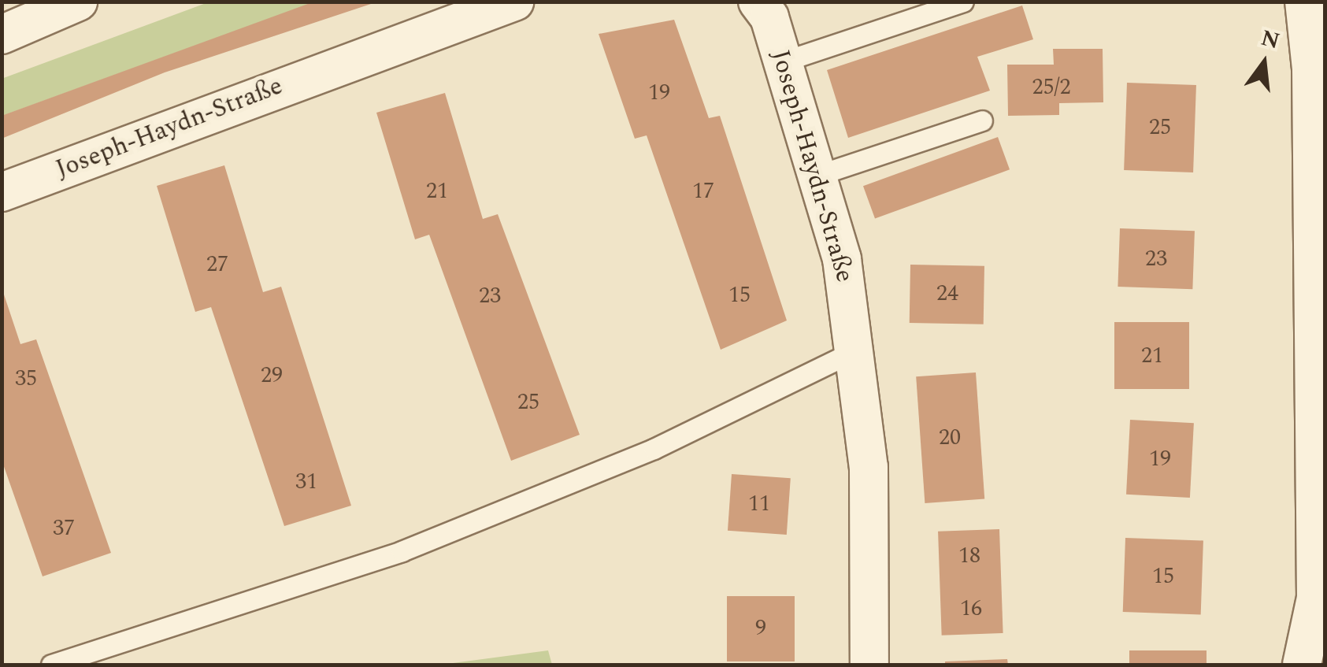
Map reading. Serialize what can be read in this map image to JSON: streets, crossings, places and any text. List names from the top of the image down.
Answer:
{
  "streets": {
    "street": ["Joseph-Haydn-Straße"]
  },
  "house_numbers": [
    "25/2",
    "19",
    "25",
    "21",
    "17",
    "23",
    "27",
    "24",
    "15",
    "23",
    "21",
    "29",
    "35",
    "25",
    "20",
    "19",
    "31",
    "11",
    "37",
    "18",
    "15",
    "16",
    "9"
  ],
  "north": "top"
}
